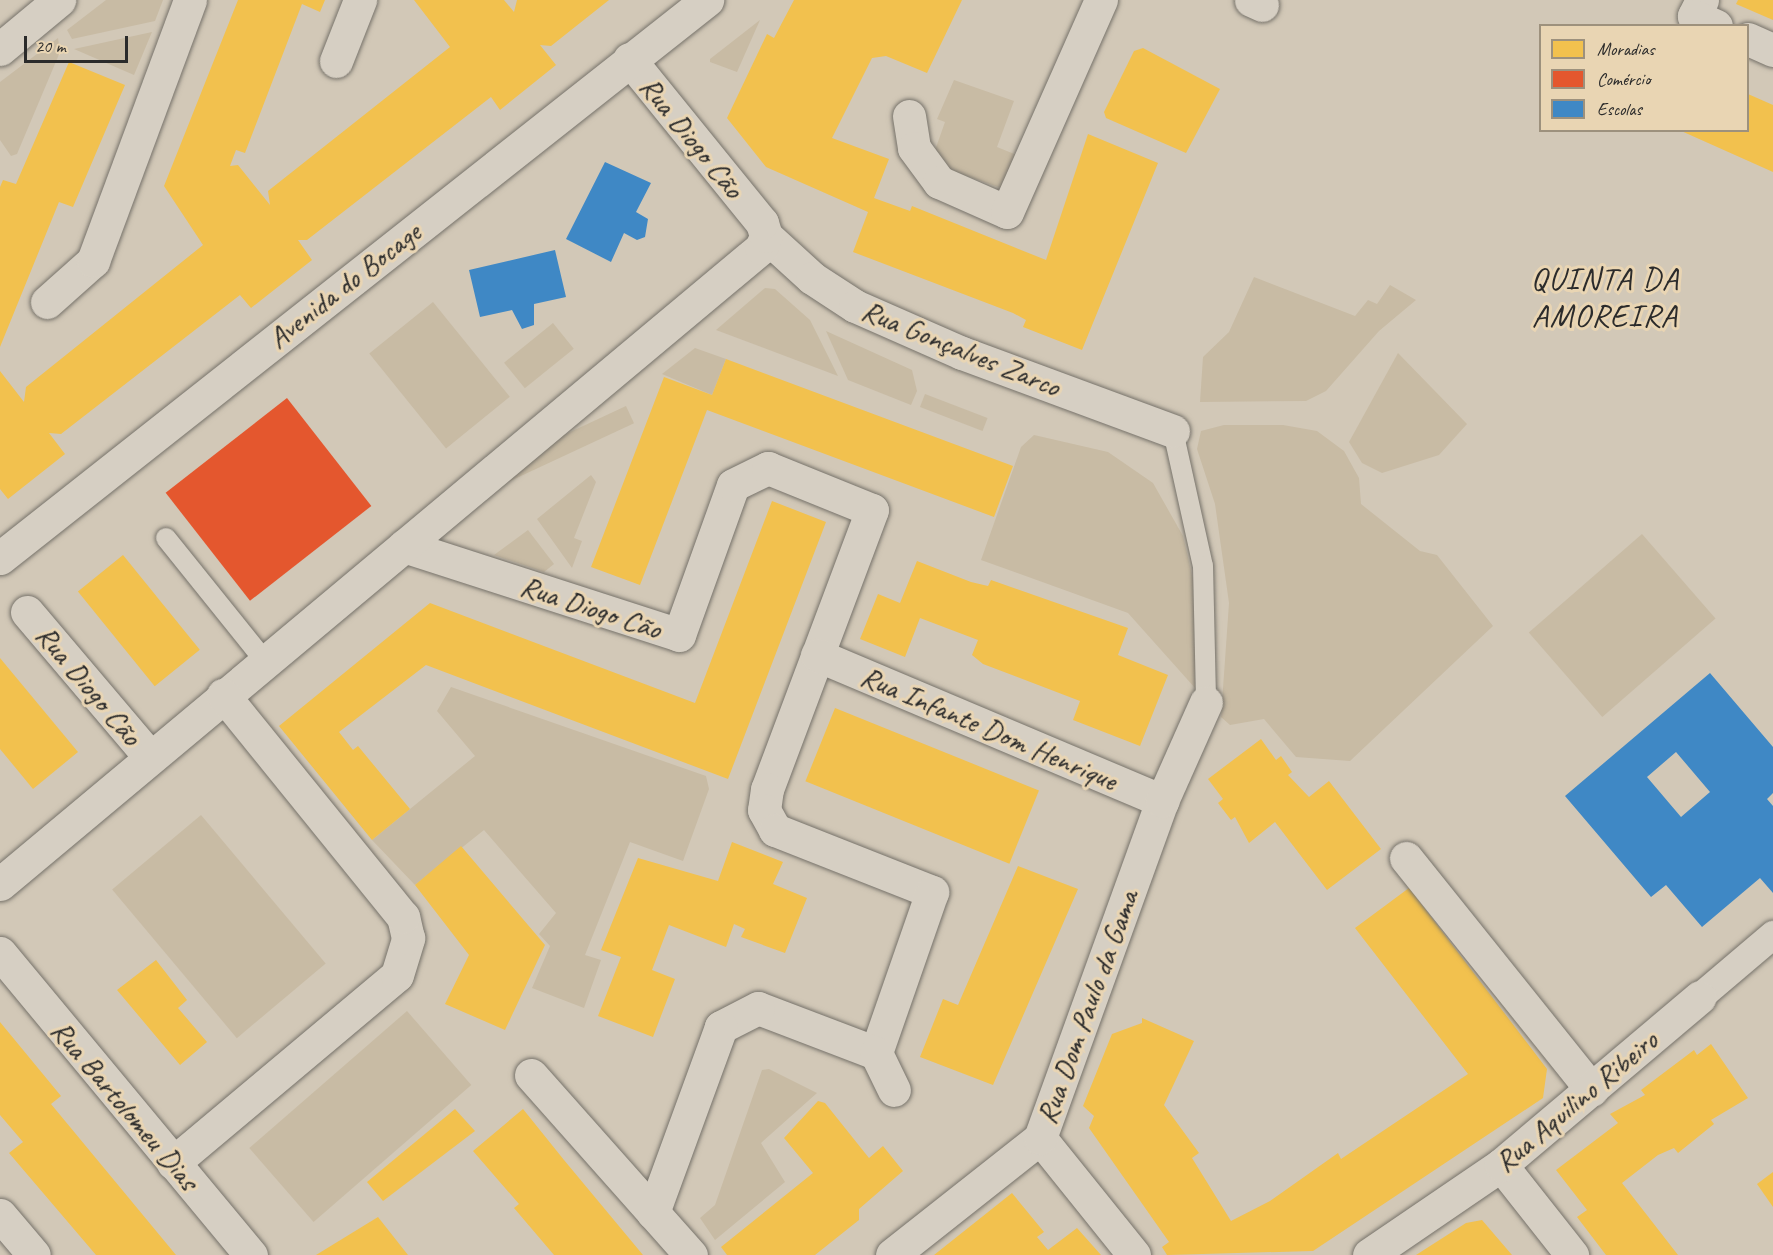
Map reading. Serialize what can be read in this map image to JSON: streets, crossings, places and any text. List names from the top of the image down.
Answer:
{
  "streets": {
    "street": [
      "Rua Diogo Cão",
      "Avenida do Bocage",
      "Rua Gonçalves Zarco",
      "Rua Infante Dom Henrique",
      "Rua Dom Paulo da Gama",
      "Rua Aquilino Ribeiro",
      "Rua Bartolomeu Dias"
    ]
  },
  "crossings": [
    ["Rua Diogo Cão", "Avenida do Bocage"],
    ["Rua Diogo Cão", "Rua Gonçalves Zarco"],
    ["Rua Diogo Cão", "Rua Infante Dom Henrique"],
    ["Rua Infante Dom Henrique", "Rua Dom Paulo da Gama"]
  ],
  "districts": ["QUINTA DA AMOREIRA"],
  "legend": ["Moradias", "Comércio", "Escolas"],
  "scale_bar": "20 m"
}
